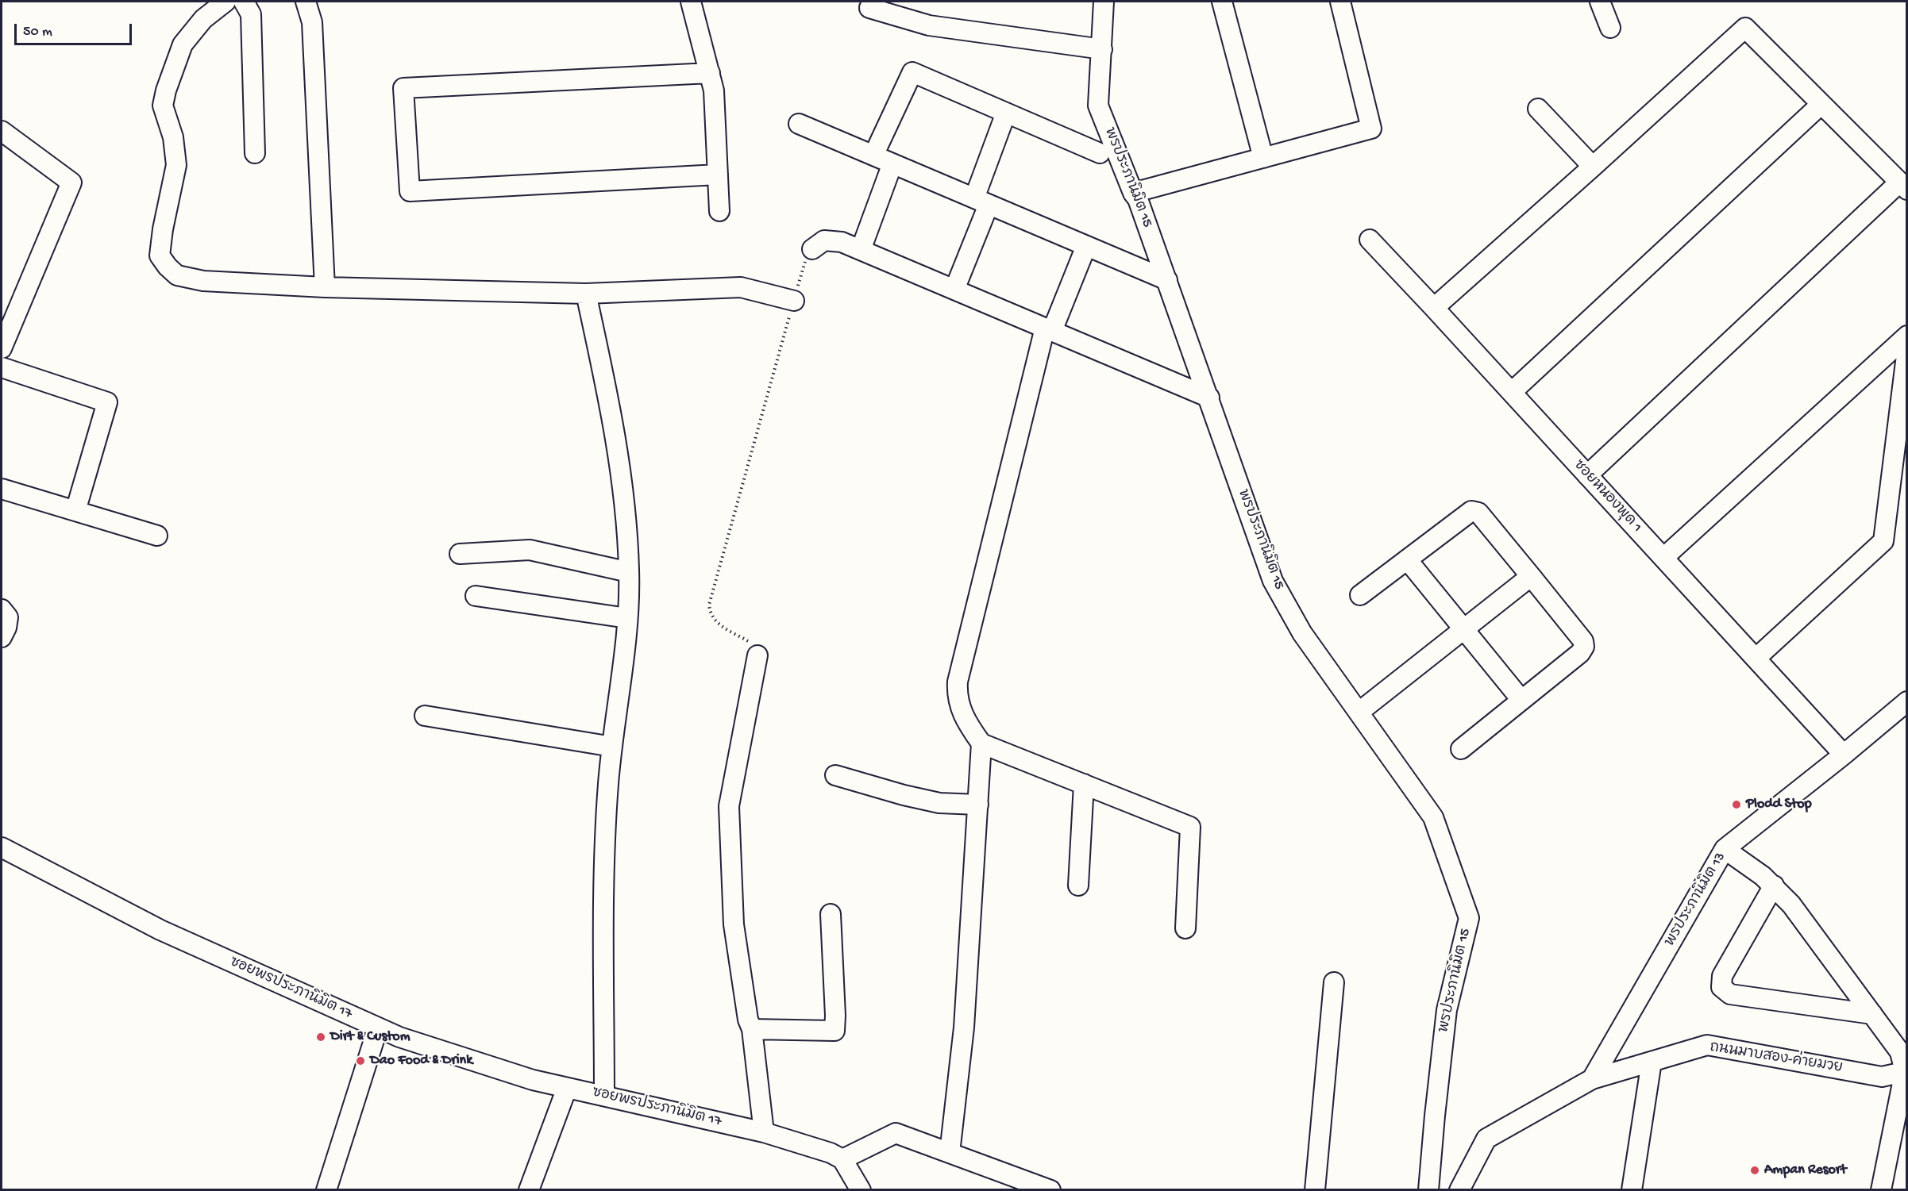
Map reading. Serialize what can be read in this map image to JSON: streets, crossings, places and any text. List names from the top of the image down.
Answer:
{
  "streets": {
    "street": [
      "พรประภานิมิต 15",
      "ซอยหนองพุด 1",
      "พรประภานิมิต 13",
      "ซอยพรประภานิมิต 17",
      "ถนนมาบสอง-ค่ายมวย"
    ]
  },
  "crossings": [
    ["ซอยหนองพุด 1", "พรประภานิมิต 13"],
    ["พรประภานิมิต 13", "ถนนมาบสอง-ค่ายมวย"]
  ],
  "places": [
    "Plodd Stop",
    "Dirt & Custom",
    "Dao Food & Drink",
    "Ampan Resort"
  ],
  "scale_bar": "50 m"
}
